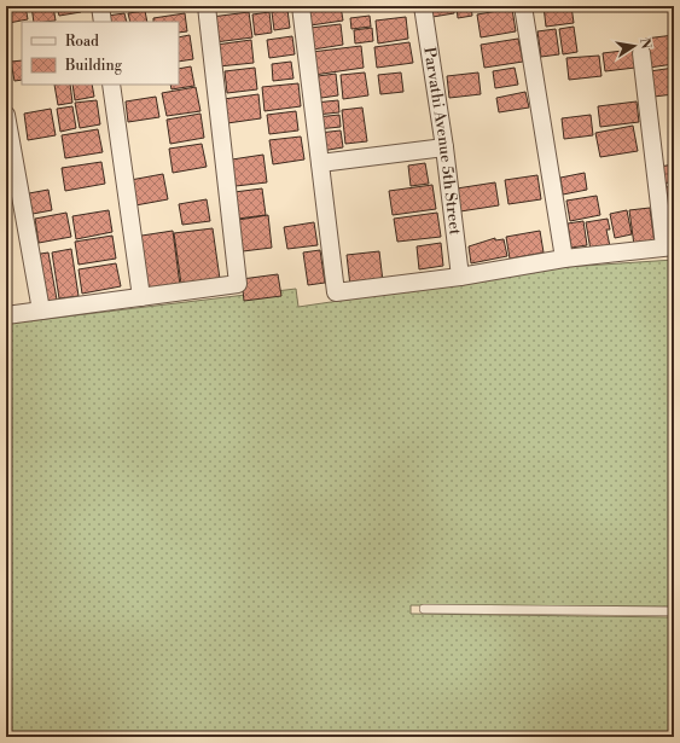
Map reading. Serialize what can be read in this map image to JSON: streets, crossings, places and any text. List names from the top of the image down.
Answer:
{
  "streets": {
    "street": ["Parvathi Avenue 5th Street"]
  },
  "legend": ["Road", "Building"],
  "north": "right"
}
